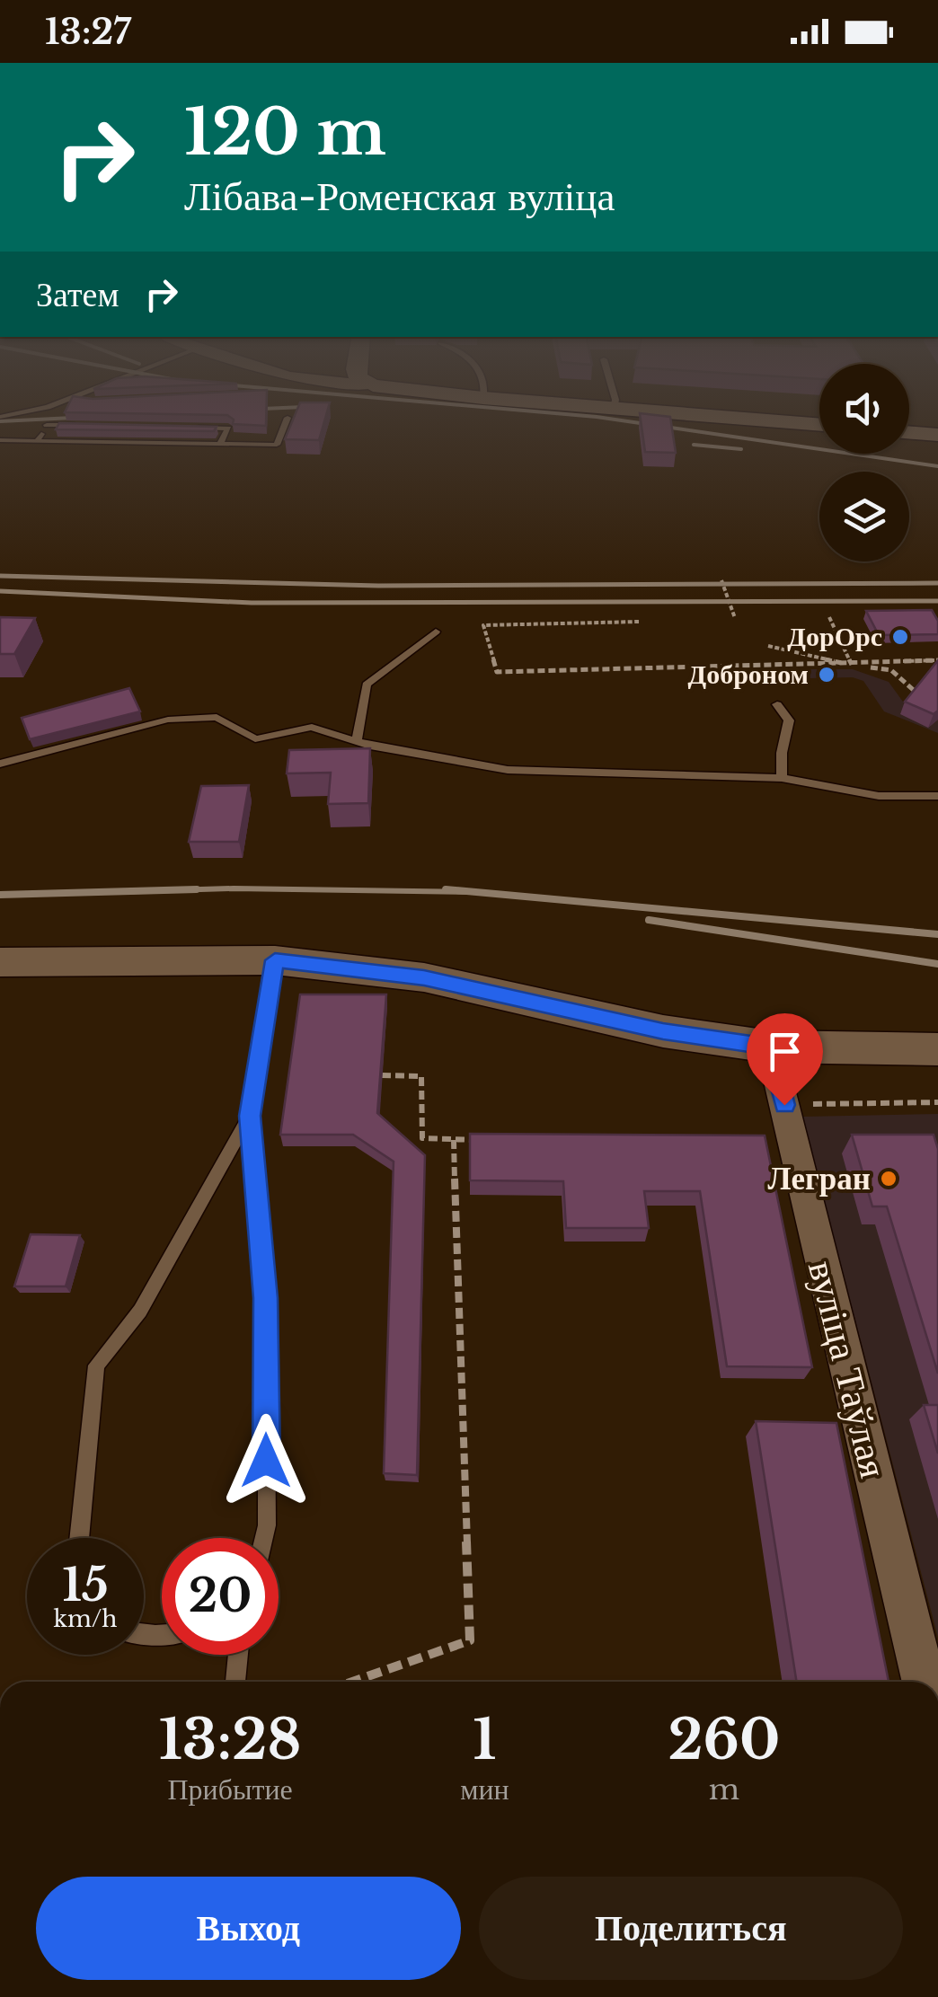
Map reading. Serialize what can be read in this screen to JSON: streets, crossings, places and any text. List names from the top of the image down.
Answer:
{
  "streets": {
    "street": ["вуліца Таўлая"]
  },
  "places": ["ДорОрс", "Доброном", "Легран"],
  "page": {
    "status": "13:27",
    "turn": ["120 m", "Лібава-Роменская вуліца"],
    "then": "Затем",
    "speed": "15 km/h",
    "limit": "20",
    "eta": [
      "13:28",
      "Прибытие",
      "1",
      "мин",
      "260",
      "m"
    ],
    "buttons": ["Выход", "Поделиться"]
  }
}
